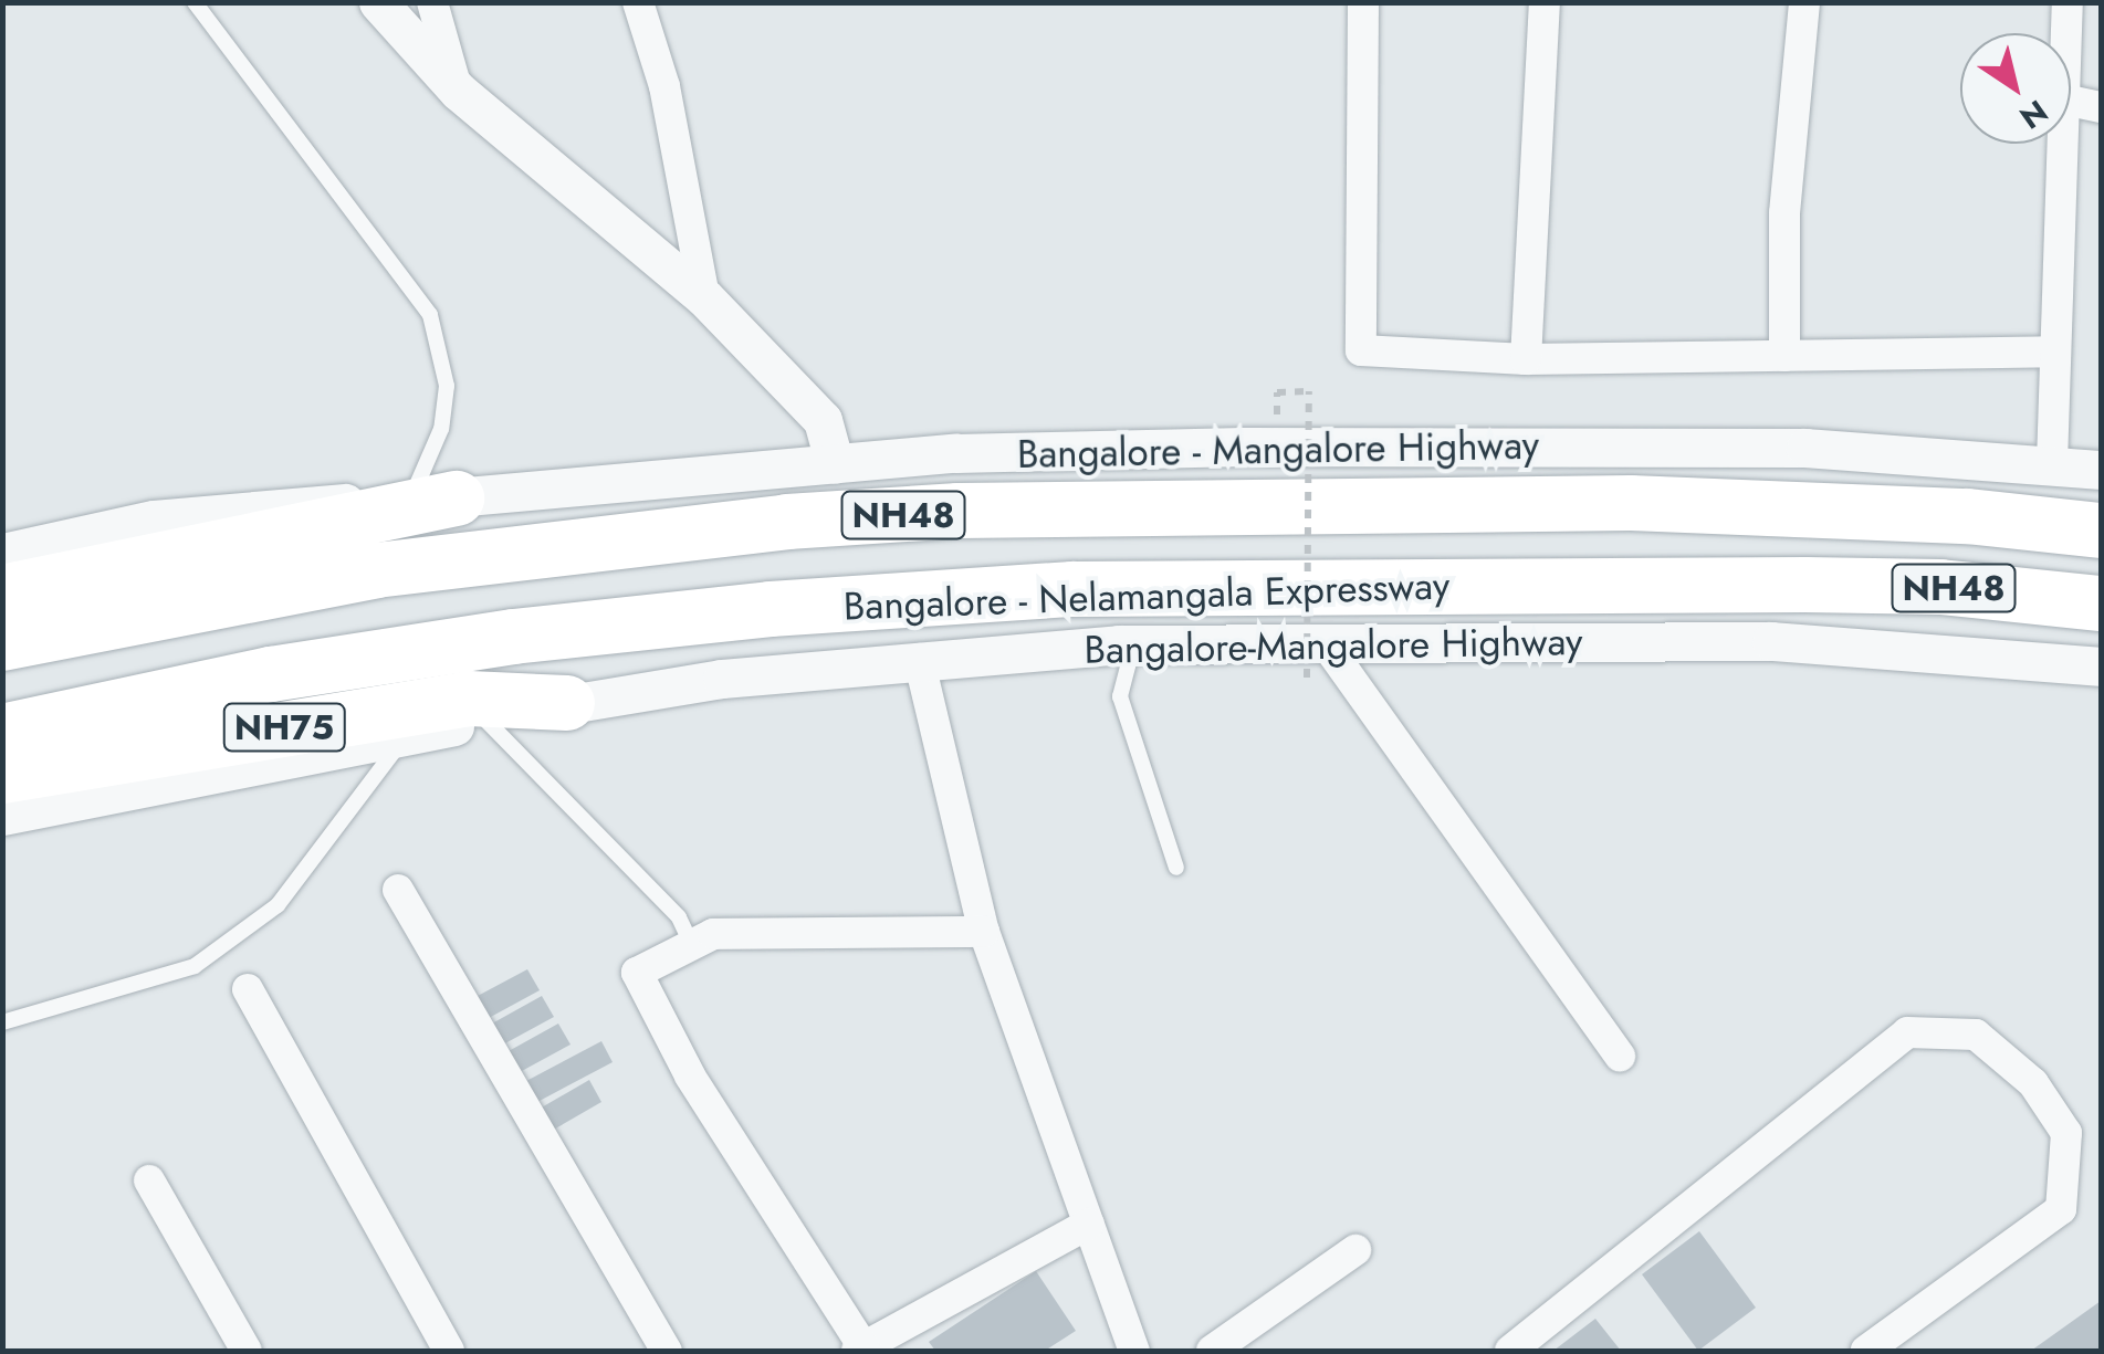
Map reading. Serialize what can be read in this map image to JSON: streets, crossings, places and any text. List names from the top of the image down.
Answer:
{
  "streets": {
    "highway": ["NH48", "Bangalore - Nelamangala Expressway", "NH75"],
    "street": ["Bangalore - Mangalore Highway", "Bangalore-Mangalore Highway"]
  },
  "crossings": [
    ["Bangalore-Mangalore Highway", "NH75"]
  ],
  "north": "bottom right"
}
